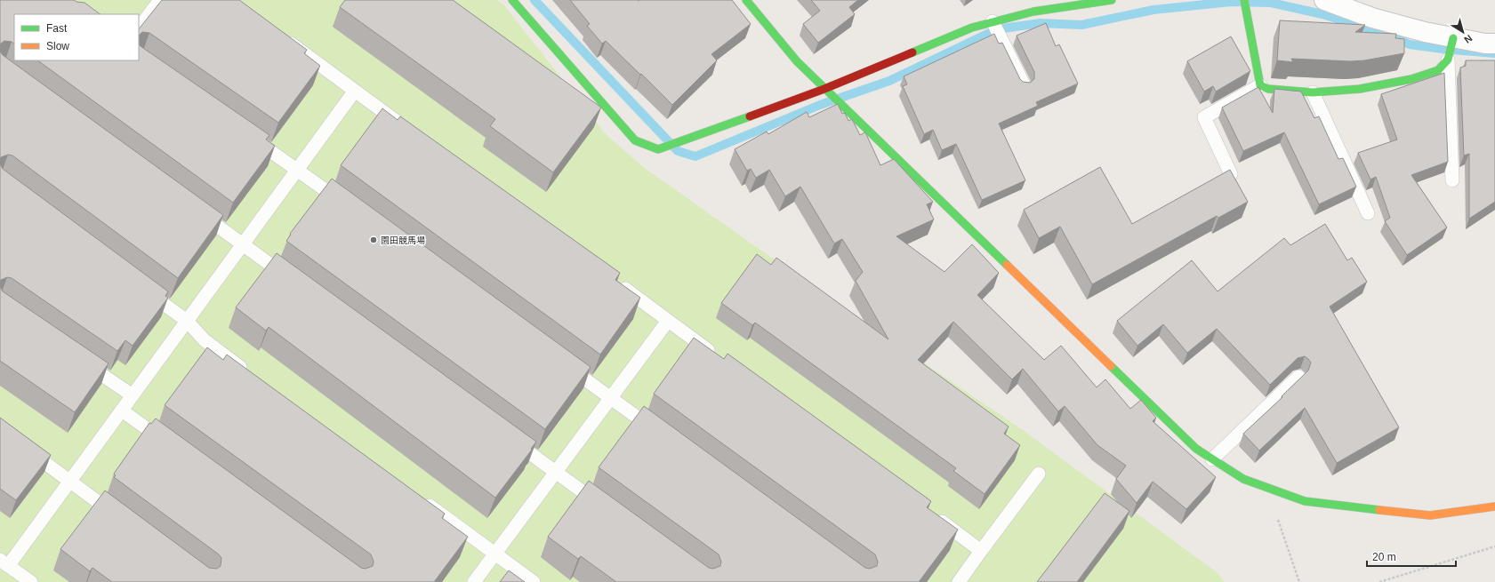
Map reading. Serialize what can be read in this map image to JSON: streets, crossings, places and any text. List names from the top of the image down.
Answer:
{
  "places": ["園田競馬場"],
  "legend": ["Fast", "Slow"],
  "scale_bar": "20 m",
  "north": "bottom right"
}
